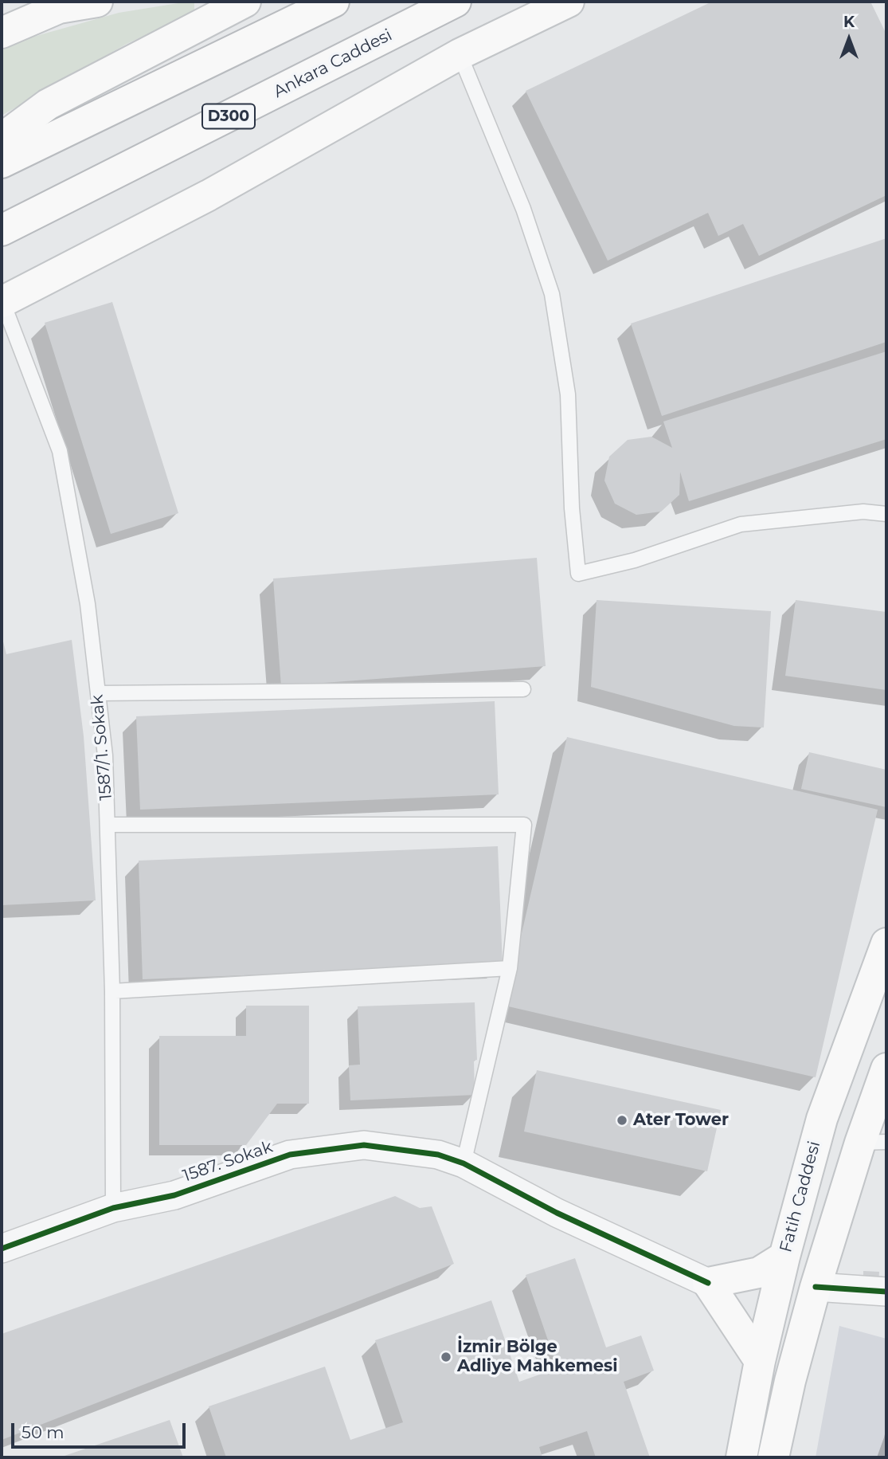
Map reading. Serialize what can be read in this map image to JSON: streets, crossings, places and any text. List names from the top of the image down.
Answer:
{
  "streets": {
    "main road": ["Ankara Caddesi", "D300", "Fatih Caddesi"],
    "street": ["1587. Sokak"],
    "lane": ["1587/1. Sokak"]
  },
  "crossings": [
    ["1587/1. Sokak", "1587. Sokak"]
  ],
  "places": ["Ater Tower", "İzmir Bölge Adliye Mahkemesi"],
  "scale_bar": "50 m",
  "north": "top"
}
